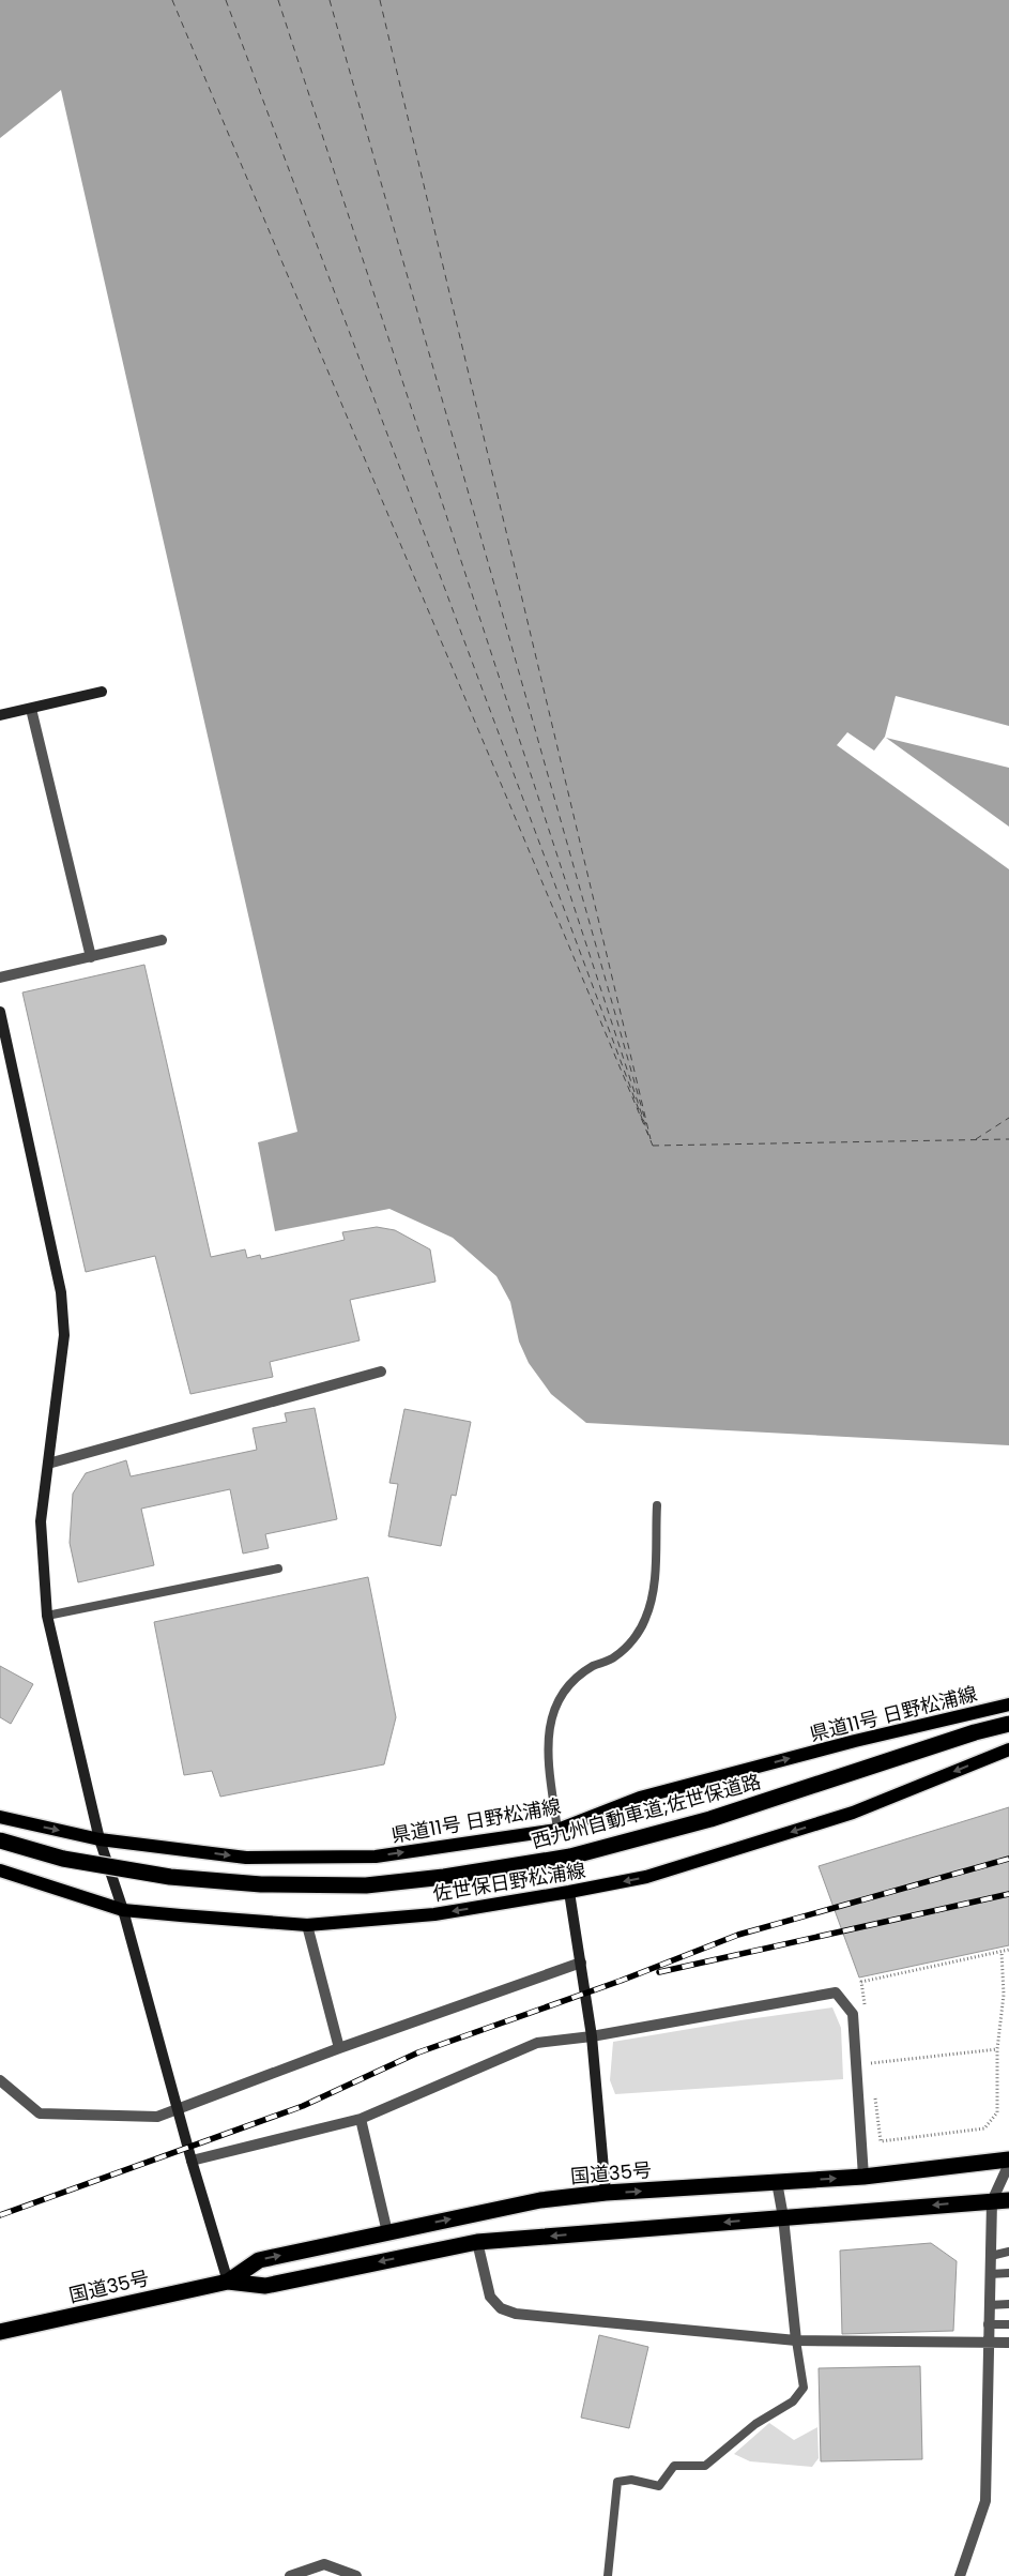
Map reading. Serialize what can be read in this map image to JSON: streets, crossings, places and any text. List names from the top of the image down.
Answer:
{
  "streets": {
    "highway": ["西九州自動車道;佐世保道路", "国道35号"],
    "main road": ["県道11号 日野松浦線", "佐世保日野松浦線"]
  },
  "one_way": ["県道11号 日野松浦線", "佐世保日野松浦線"]
}
